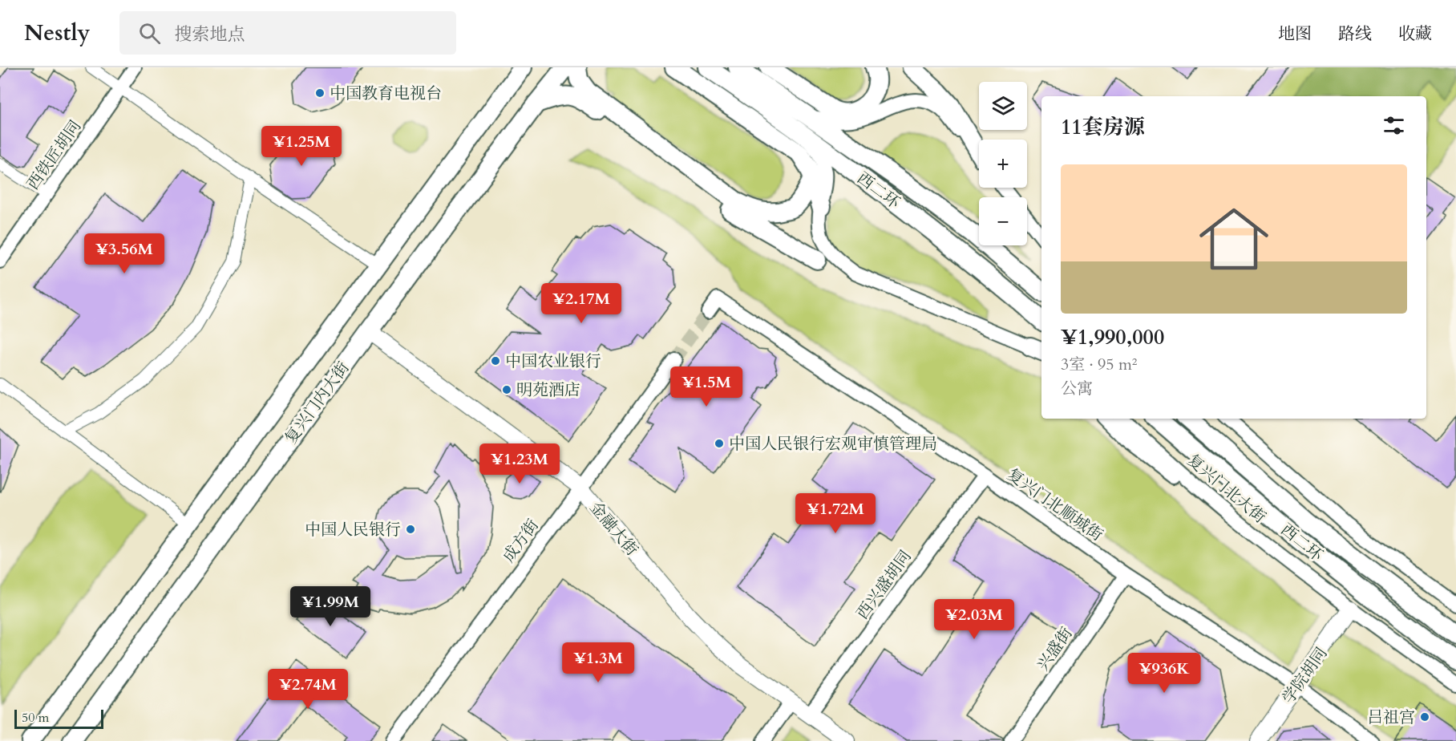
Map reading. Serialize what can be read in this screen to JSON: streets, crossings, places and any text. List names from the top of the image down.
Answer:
{
  "streets": {
    "main road": ["西二环", "复兴门内大街", "学院胡同"],
    "street": [
      "西铁匠胡同",
      "复兴门北大街",
      "复兴门北顺城街",
      "成方街",
      "西兴盛胡同",
      "兴盛街"
    ]
  },
  "crossings": [
    ["复兴门北大街", "学院胡同"],
    ["复兴门北顺城街", "西兴盛胡同"],
    ["复兴门北顺城街", "兴盛街"],
    ["复兴门北顺城街", "学院胡同"]
  ],
  "places": [
    "中国教育电视台",
    "中国农业银行",
    "明苑酒店",
    "中国人民银行宏观审慎管理局",
    "中国人民银行",
    "吕祖宫"
  ],
  "scale_bar": "50 m",
  "page": {
    "header": "Nestly",
    "search": "搜索地点",
    "nav": ["地图", "路线", "收藏"],
    "map_buttons": ["+", "−"],
    "heading": "11套房源",
    "price": [
      "¥1.25M",
      "¥3.56M",
      "¥2.17M",
      "¥1.5M",
      "¥1.23M",
      "¥1.72M",
      "¥1.99M",
      "¥2.03M",
      "¥1.3M",
      "¥936K",
      "¥2.74M"
    ],
    "list": [
      {
        "name": "¥1,990,000",
        "note": "3室 · 95 m² · 公寓"
      }
    ],
    "scale": "50 m"
  }
}
